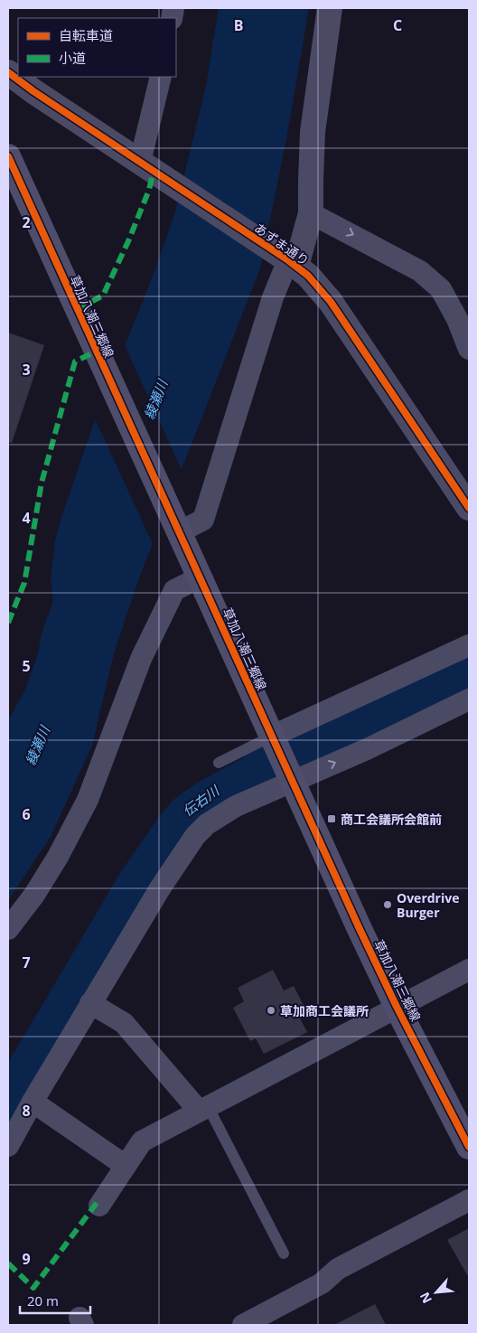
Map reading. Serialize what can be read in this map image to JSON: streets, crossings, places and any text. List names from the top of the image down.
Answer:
{
  "streets": {
    "main road": ["草加八潮三郷線"],
    "street": ["あずま通り"]
  },
  "water": ["綾瀬川", "伝右川"],
  "places": {
    "transit": ["商工会議所会館前"],
    "other": ["Overdrive Burger", "草加商工会議所"]
  },
  "legend": ["自転車道", "小道"],
  "scale_bar": "20 m",
  "north": "bottom left",
  "grid": {
    "columns": ["B", "C"],
    "rows": [
      "2",
      "3",
      "4",
      "5",
      "6",
      "7",
      "8",
      "9"
    ]
  }
}
